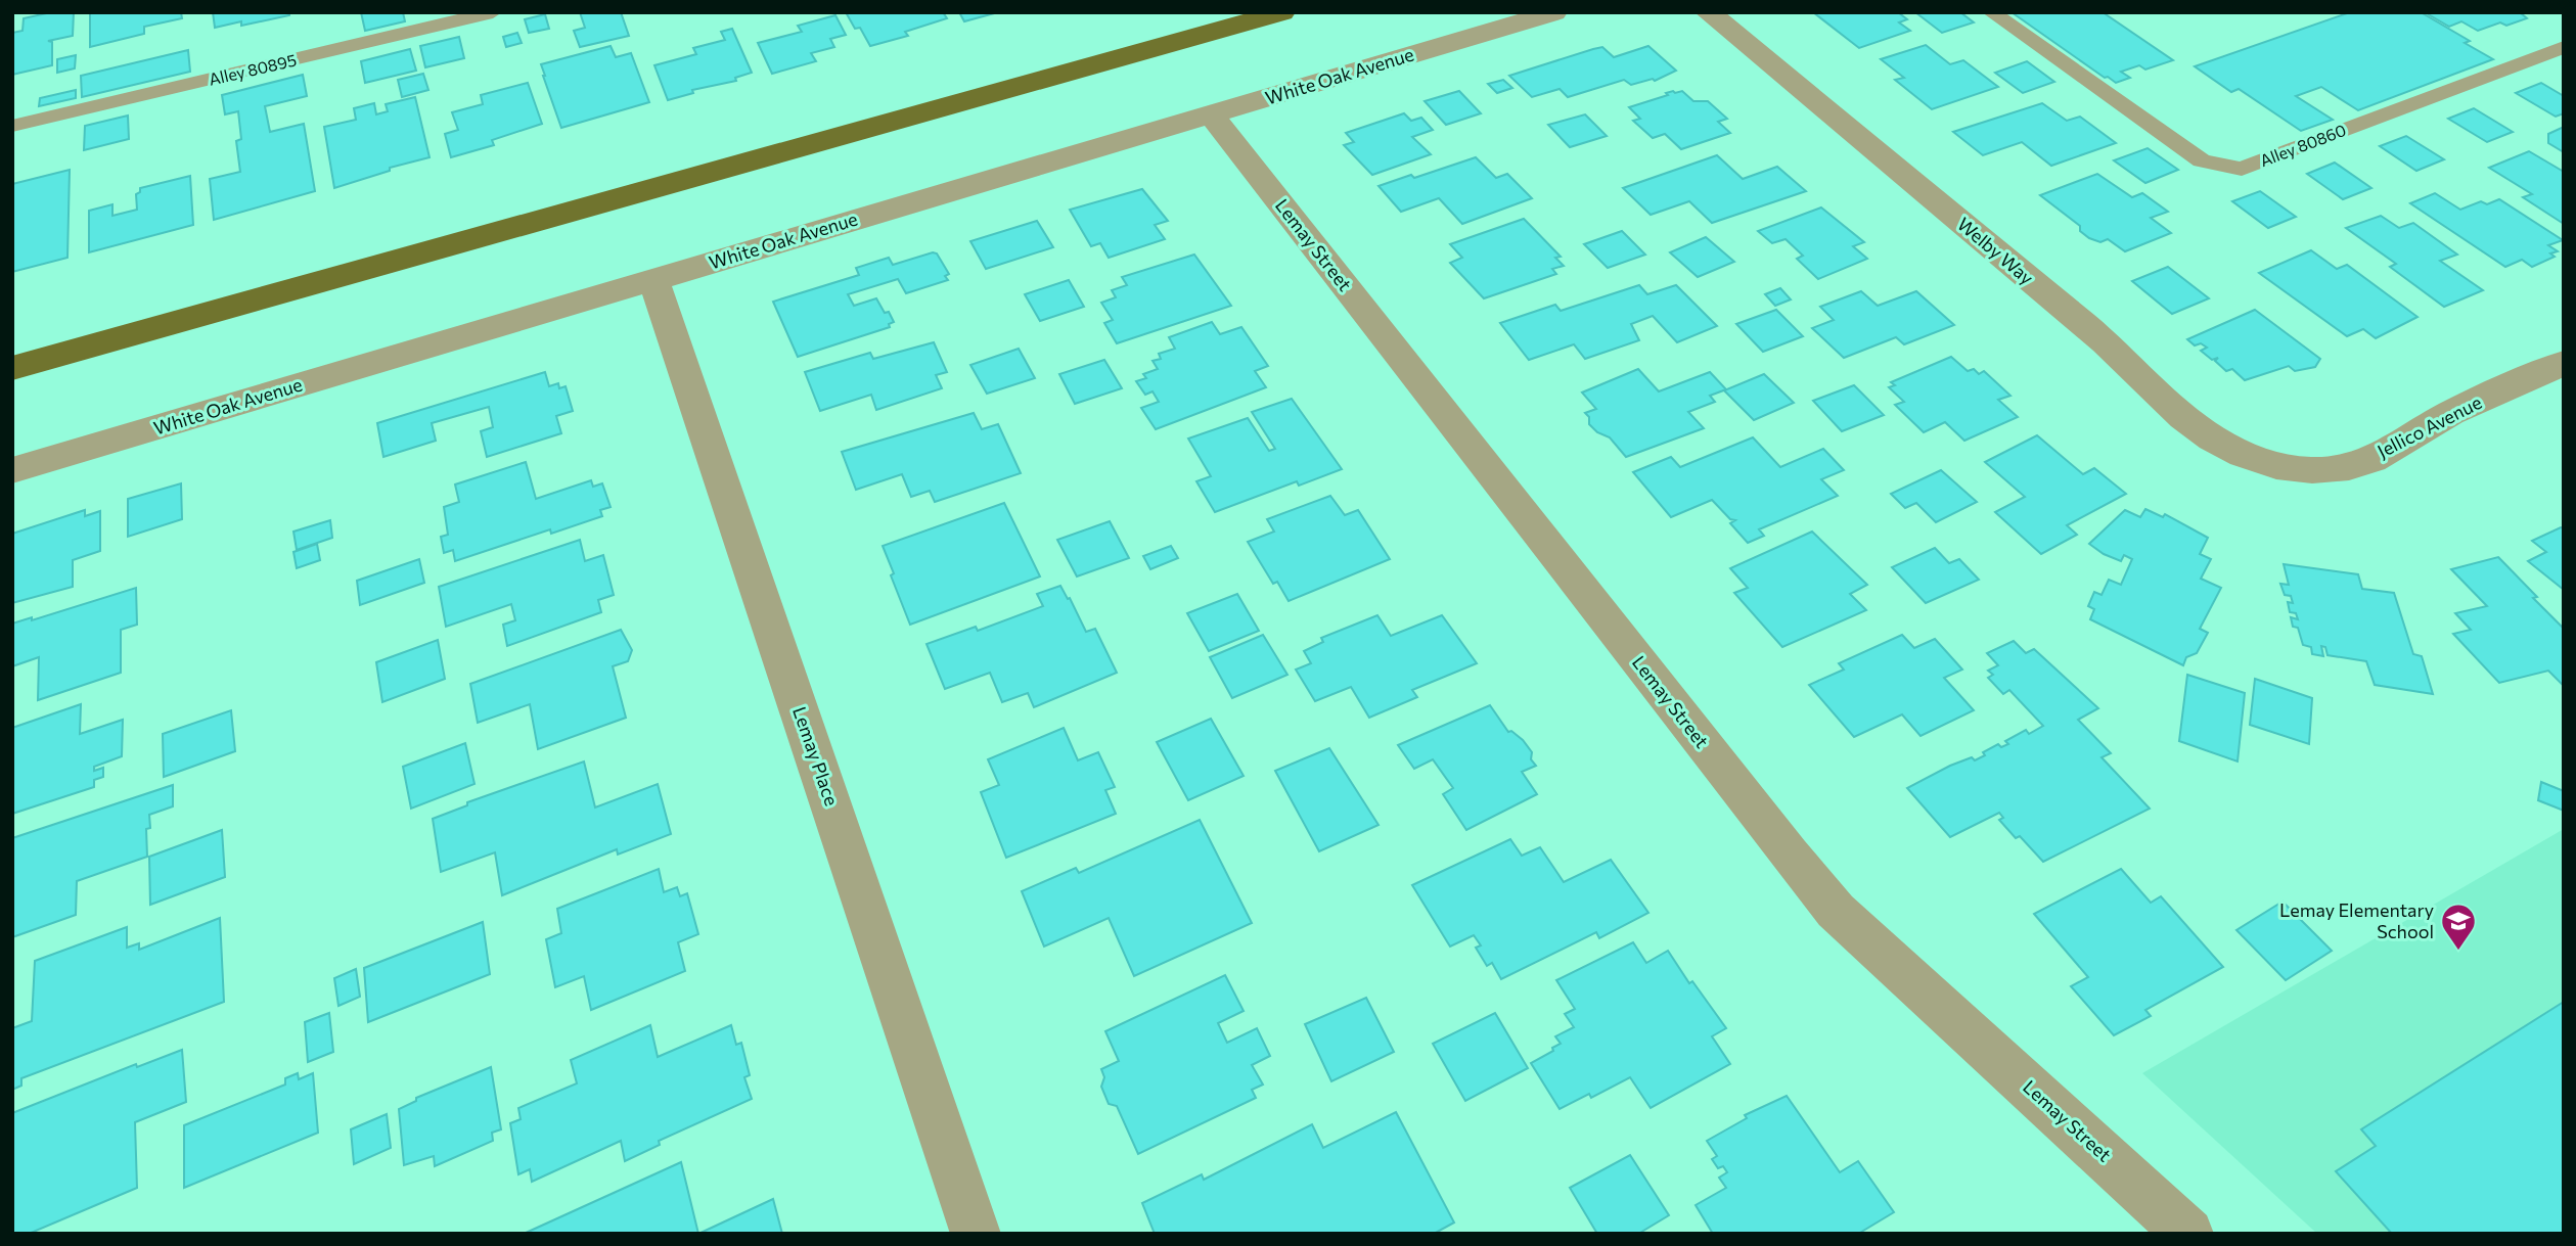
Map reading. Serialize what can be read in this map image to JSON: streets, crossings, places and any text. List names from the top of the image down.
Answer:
{
  "streets": {
    "street": [
      "White Oak Avenue",
      "Lemay Street",
      "Welby Way",
      "Jellico Avenue",
      "Lemay Place"
    ],
    "lane": ["Alley 80895", "Alley 80860"]
  },
  "crossings": [
    ["White Oak Avenue", "Lemay Street"],
    ["White Oak Avenue", "Lemay Place"],
    ["Welby Way", "Jellico Avenue"]
  ],
  "places": {
    "school or university": ["Lemay Elementary School"]
  }
}
